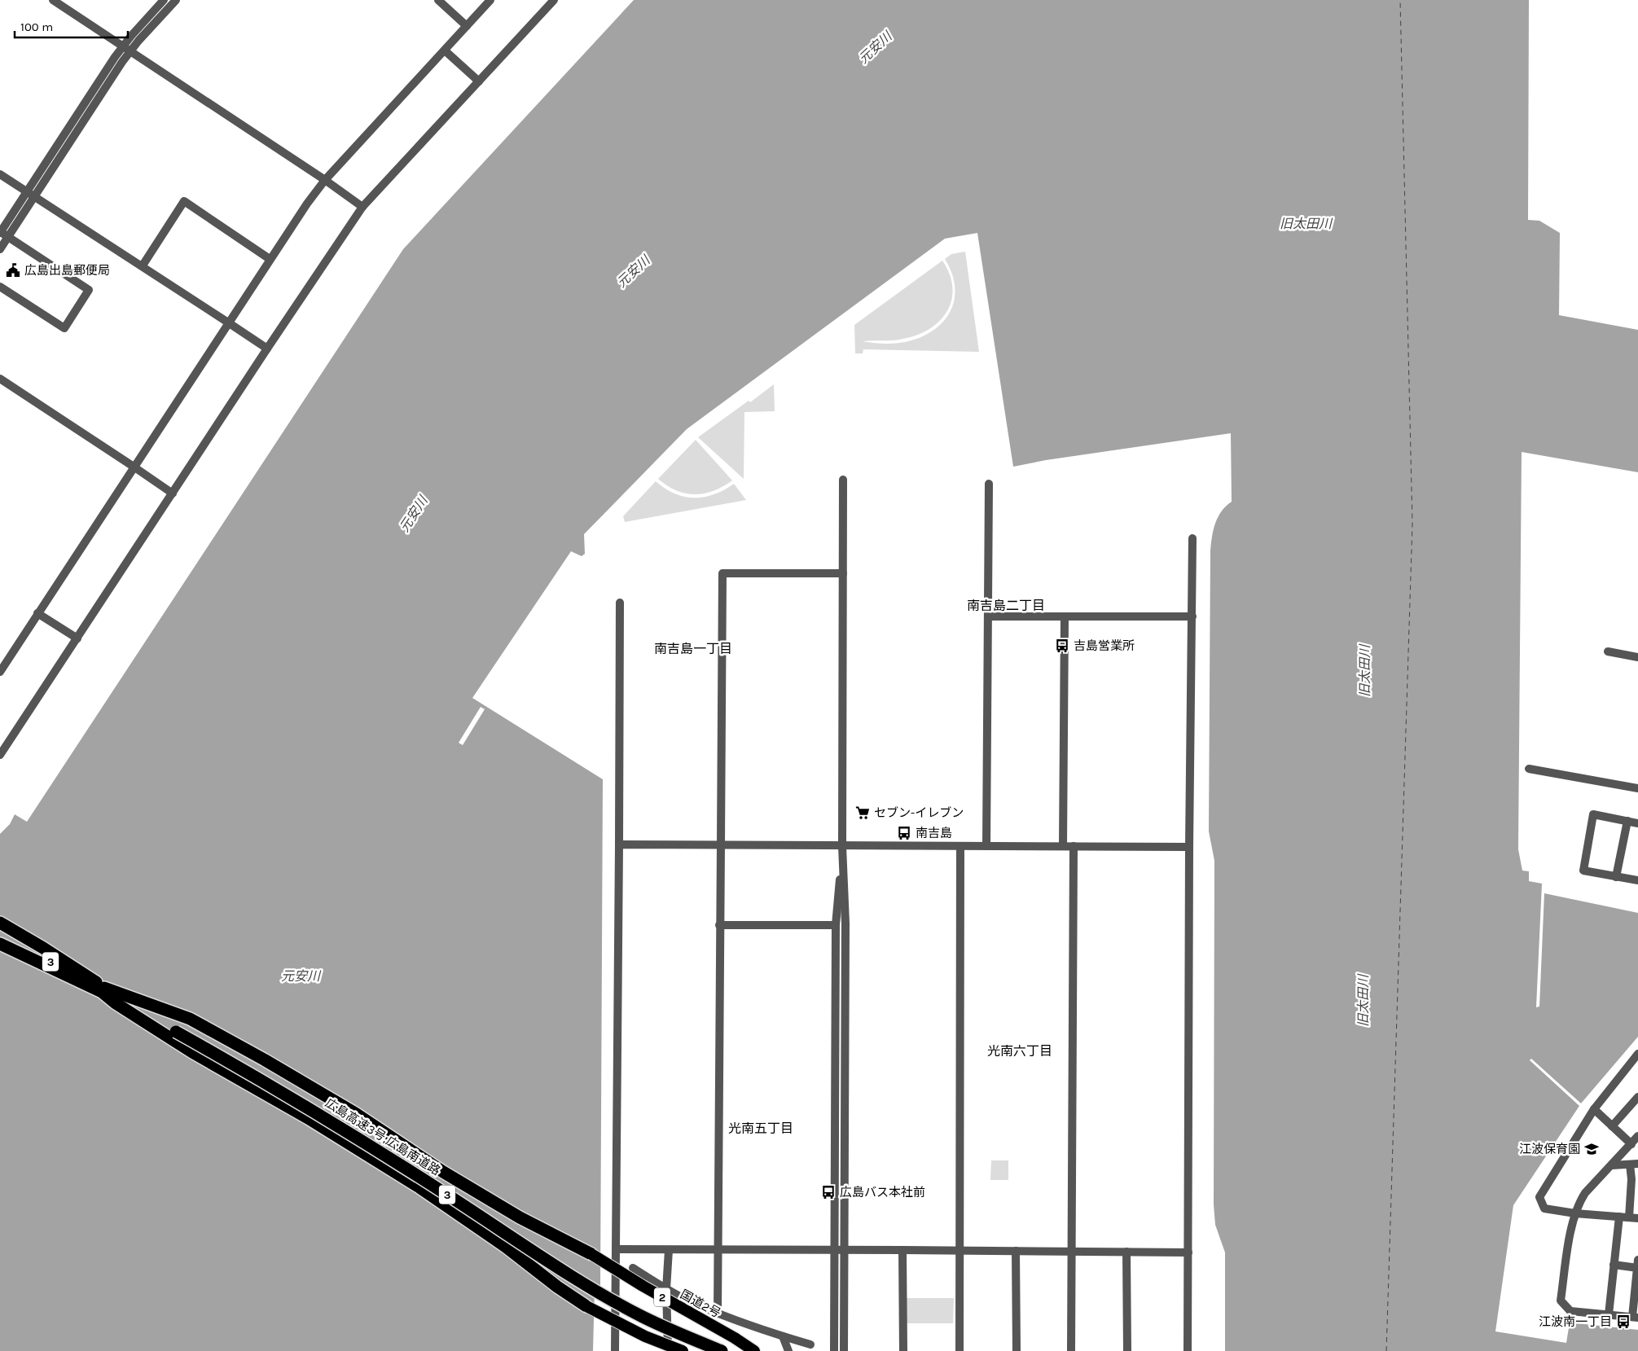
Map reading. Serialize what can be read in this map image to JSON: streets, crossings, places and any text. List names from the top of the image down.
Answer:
{
  "streets": {
    "highway": [
      "3",
      "広島高速3号;広島南道路",
      "2",
      "国道2号"
    ]
  },
  "districts": [
    "南吉島二丁目",
    "南吉島一丁目",
    "光南六丁目",
    "光南五丁目"
  ],
  "water": ["元安川", "旧太田川"],
  "places": {
    "public building": ["広島出島郵便局"],
    "bus stop": [
      "吉島営業所",
      "南吉島",
      "広島バス本社前",
      "江波南一丁目"
    ],
    "supermarket": ["セブン-イレブン"],
    "school or university": ["江波保育園"]
  },
  "scale_bar": "100 m"
}
